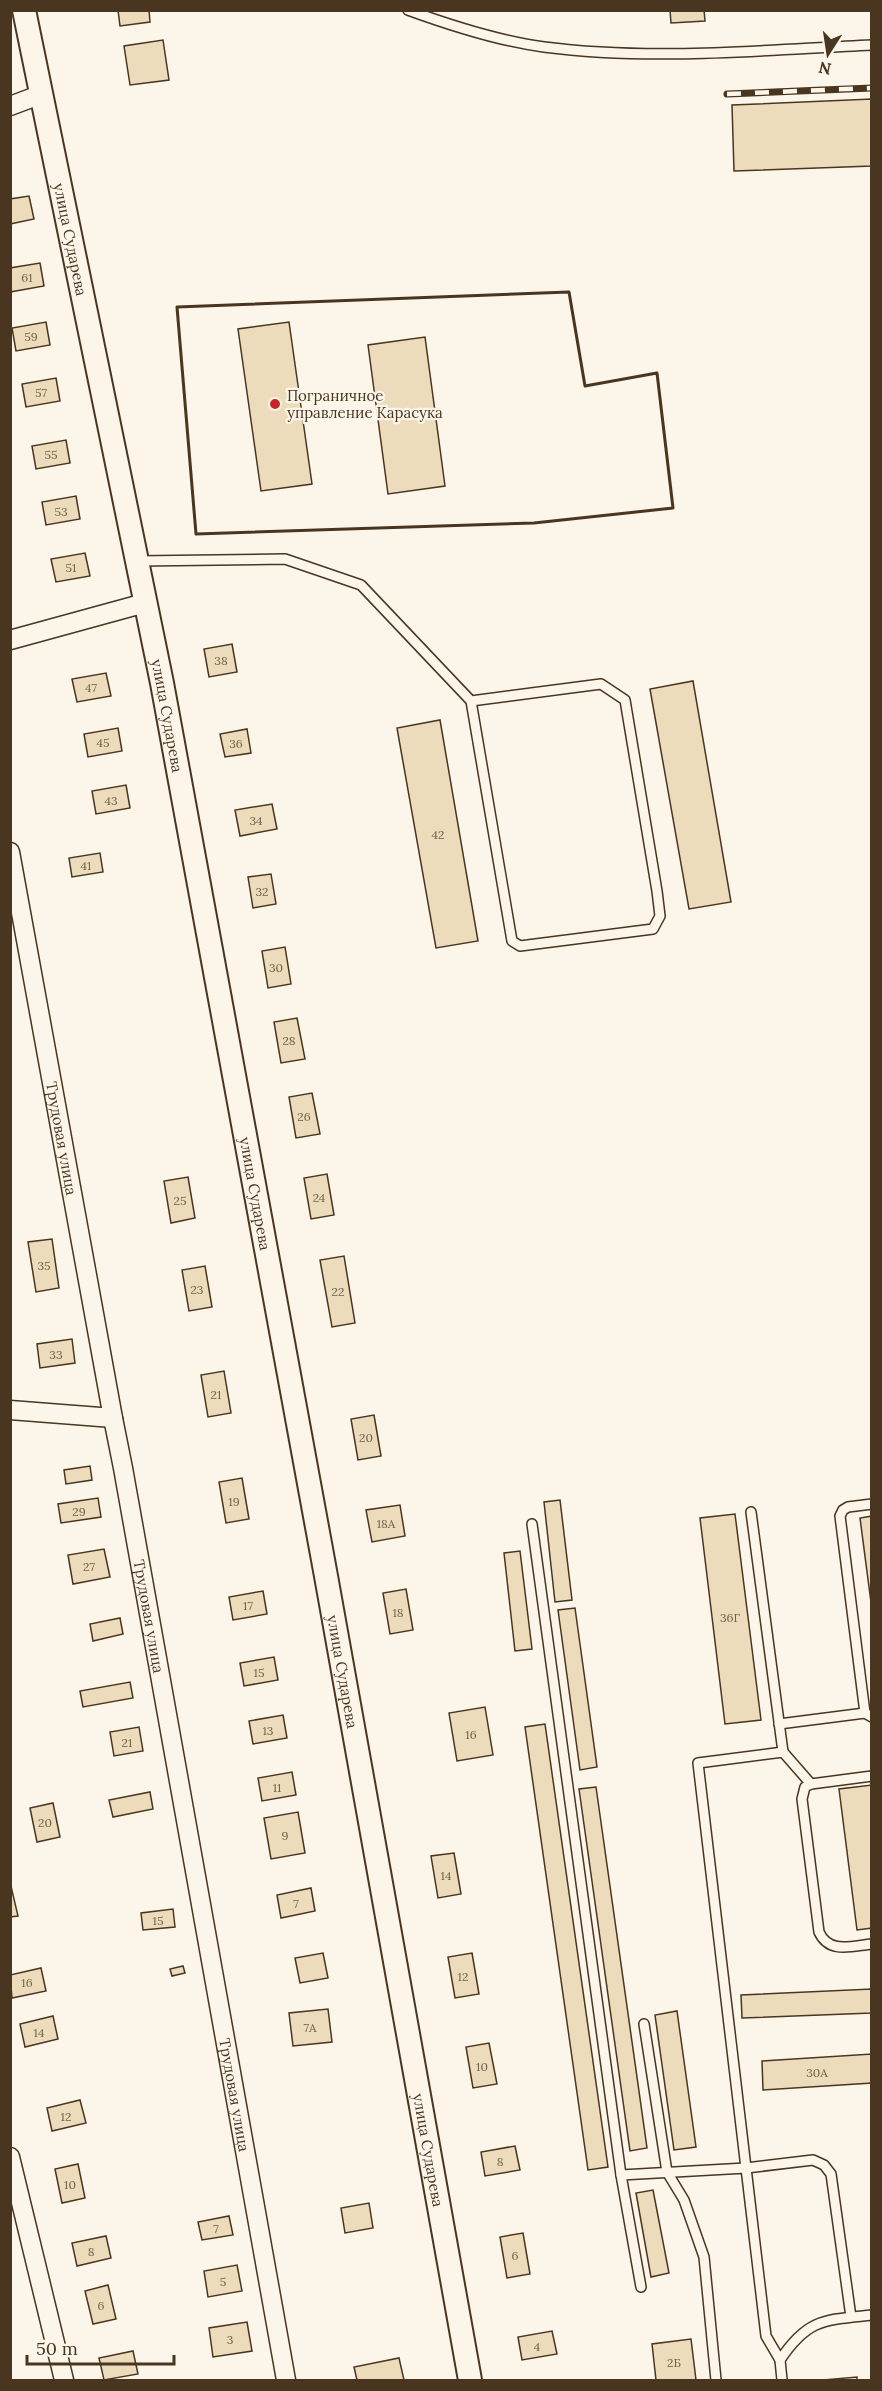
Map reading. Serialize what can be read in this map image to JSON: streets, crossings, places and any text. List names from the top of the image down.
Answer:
{
  "streets": {
    "street": ["улица Сударева", "Трудовая улица"]
  },
  "places": ["Пограничное управление Карасука"],
  "house_numbers": [
    "61",
    "59",
    "57",
    "55",
    "53",
    "51",
    "38",
    "47",
    "45",
    "36",
    "43",
    "34",
    "42",
    "41",
    "32",
    "30",
    "28",
    "26",
    "24",
    "25",
    "35",
    "23",
    "22",
    "33",
    "21",
    "20",
    "19",
    "29",
    "18А",
    "27",
    "17",
    "18",
    "36Г",
    "15",
    "13",
    "16",
    "21",
    "11",
    "20",
    "9",
    "14",
    "7",
    "15",
    "12",
    "16",
    "7А",
    "14",
    "10",
    "30А",
    "12",
    "8",
    "10",
    "7",
    "8",
    "6",
    "5",
    "6",
    "3",
    "4",
    "2Б"
  ],
  "scale_bar": "50 m",
  "north": "bottom"
}
